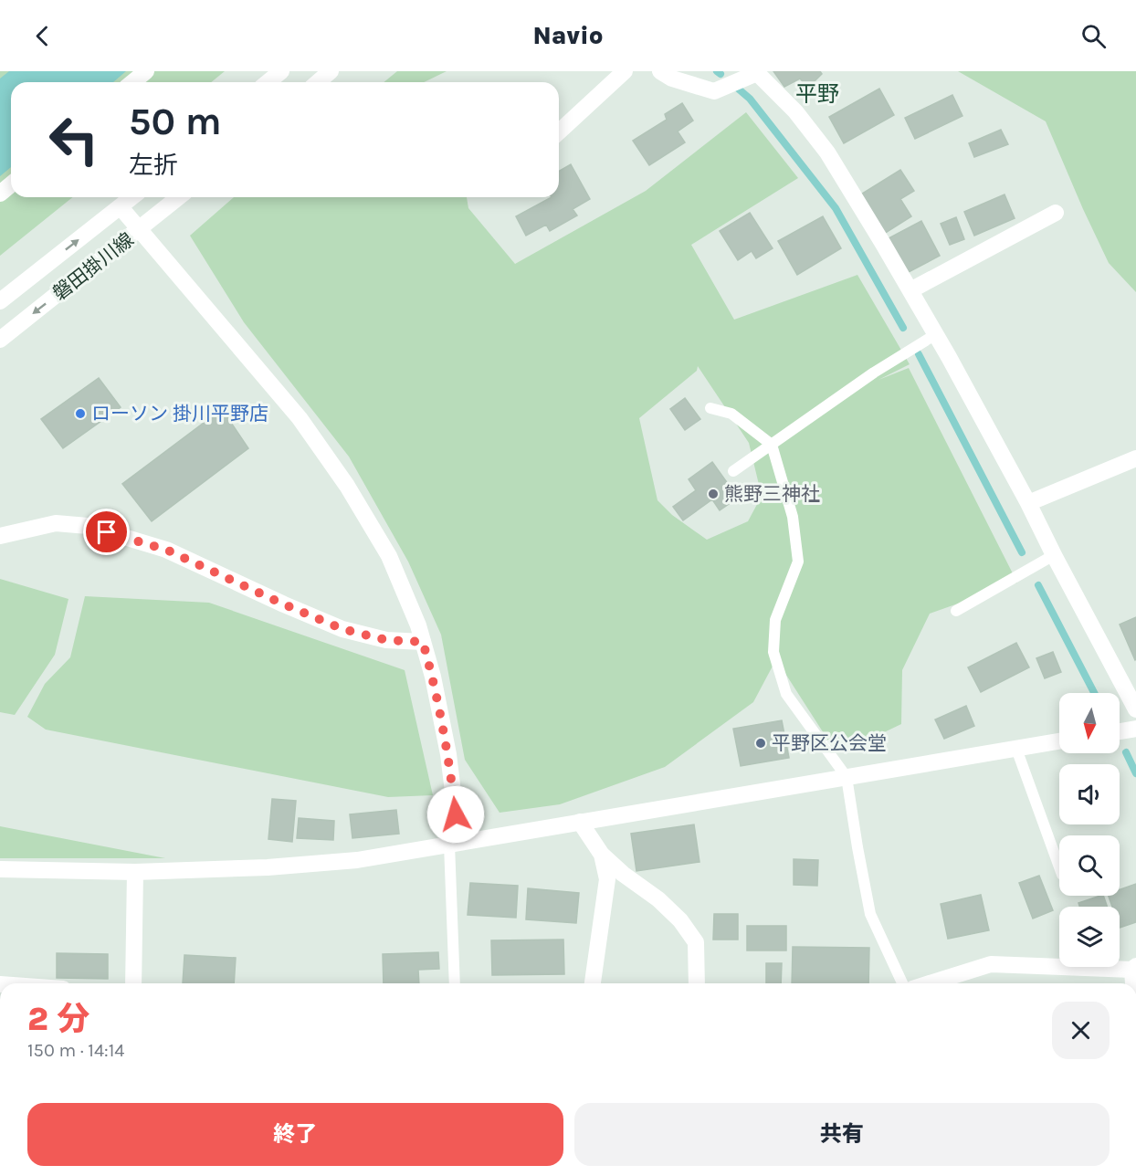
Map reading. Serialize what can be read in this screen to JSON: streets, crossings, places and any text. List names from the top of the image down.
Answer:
{
  "streets": {
    "street": ["磐田掛川線"]
  },
  "districts": ["平野"],
  "places": ["ローソン 掛川平野店", "熊野三神社", "平野区公会堂"],
  "north": "bottom",
  "page": {
    "header": "Navio",
    "turn": ["50 m", "左折"],
    "heading": ["2 分", "150 m · 14:14"],
    "buttons": ["終了", "共有"]
  }
}
